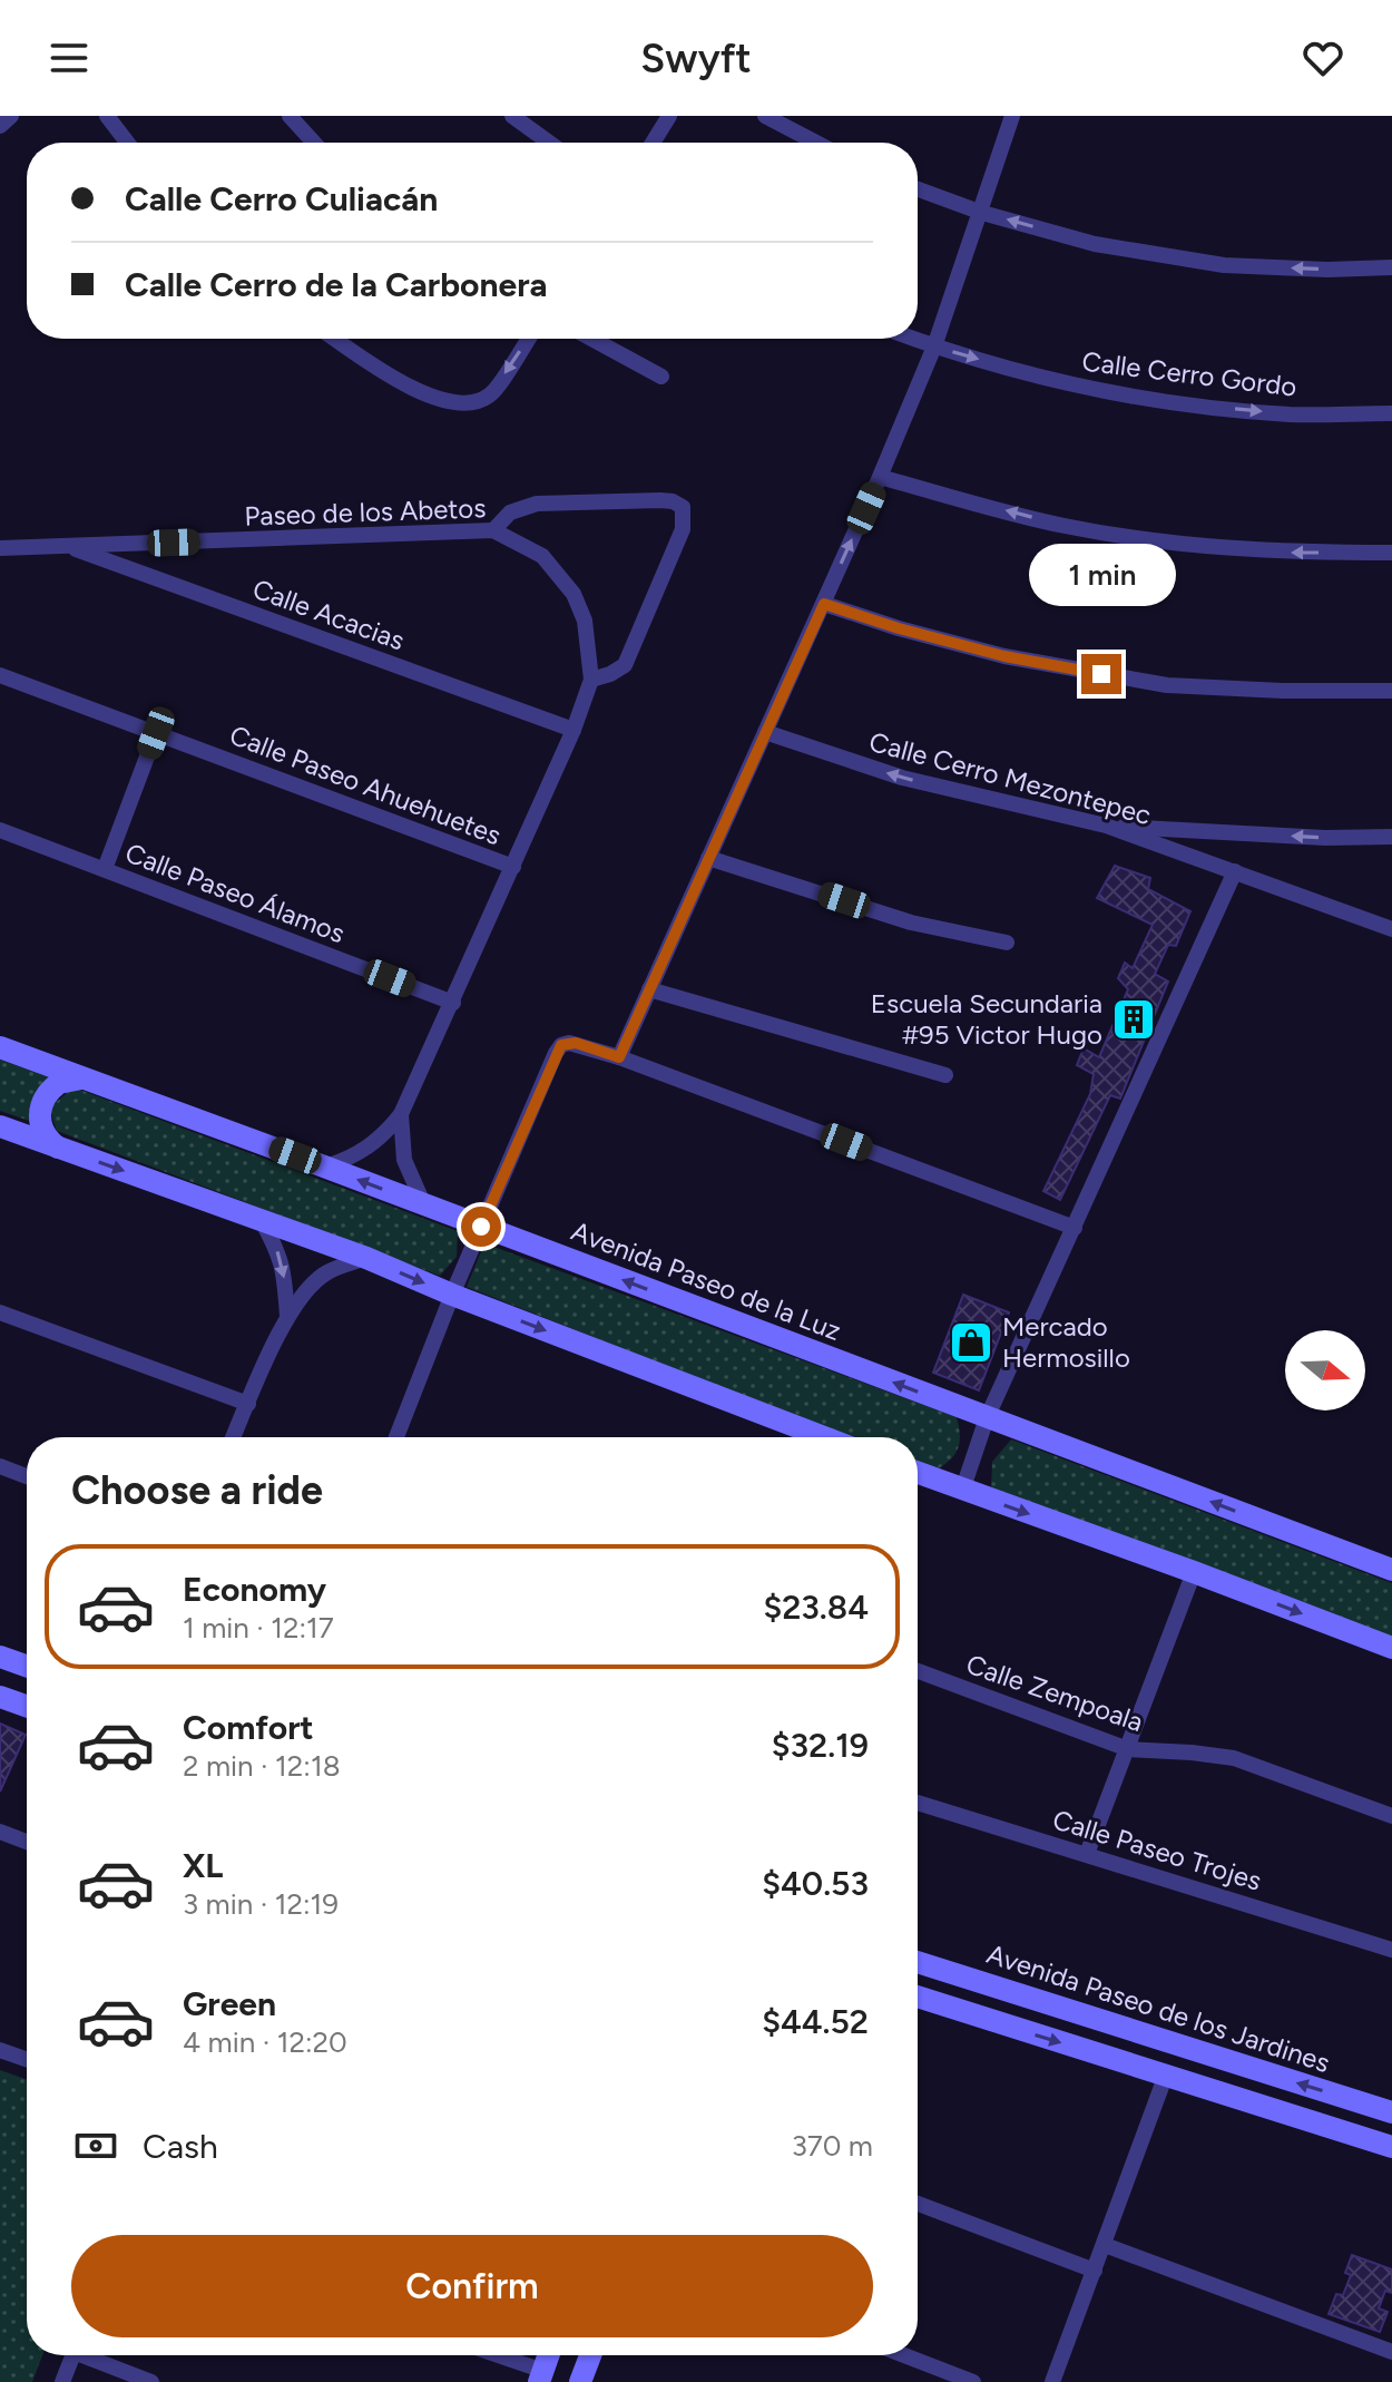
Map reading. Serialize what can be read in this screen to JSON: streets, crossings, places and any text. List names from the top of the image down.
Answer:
{
  "streets": {
    "street": [
      "Calle Cerro Gordo",
      "Paseo de los Abetos",
      "Calle Acacias",
      "Calle Cerro Mezontepec",
      "Calle Paseo Ahuehuetes",
      "Calle Paseo Álamos",
      "Avenida Paseo de la Luz",
      "Calle Zempoala",
      "Calle Paseo Trojes",
      "Avenida Paseo de los Jardines"
    ]
  },
  "crossings": [
    ["Paseo de los Abetos", "Calle Acacias"],
    ["Paseo de los Abetos", "Calle Paseo Ahuehuetes"],
    ["Paseo de los Abetos", "Calle Paseo Álamos"],
    ["Paseo de los Abetos", "Avenida Paseo de la Luz"]
  ],
  "places": {
    "building": ["Escuela Secundaria #95 Victor Hugo"],
    "shop": ["Mercado Hermosillo"]
  },
  "north": "right",
  "page": {
    "header": "Swyft",
    "banner": ["Calle Cerro Culiacán", "Calle Cerro de la Carbonera"],
    "bubble": "1 min",
    "heading": "Choose a ride",
    "list": [
      {
        "name": "Economy",
        "note": "1 min · 12:17",
        "value": "$23.84"
      },
      {
        "name": "Comfort",
        "note": "2 min · 12:18",
        "value": "$32.19"
      },
      {
        "name": "XL",
        "note": "3 min · 12:19",
        "value": "$40.53"
      },
      {
        "name": "Green",
        "note": "4 min · 12:20",
        "value": "$44.52"
      }
    ],
    "pay": ["Cash", "370 m"],
    "buttons": "Confirm"
  }
}
